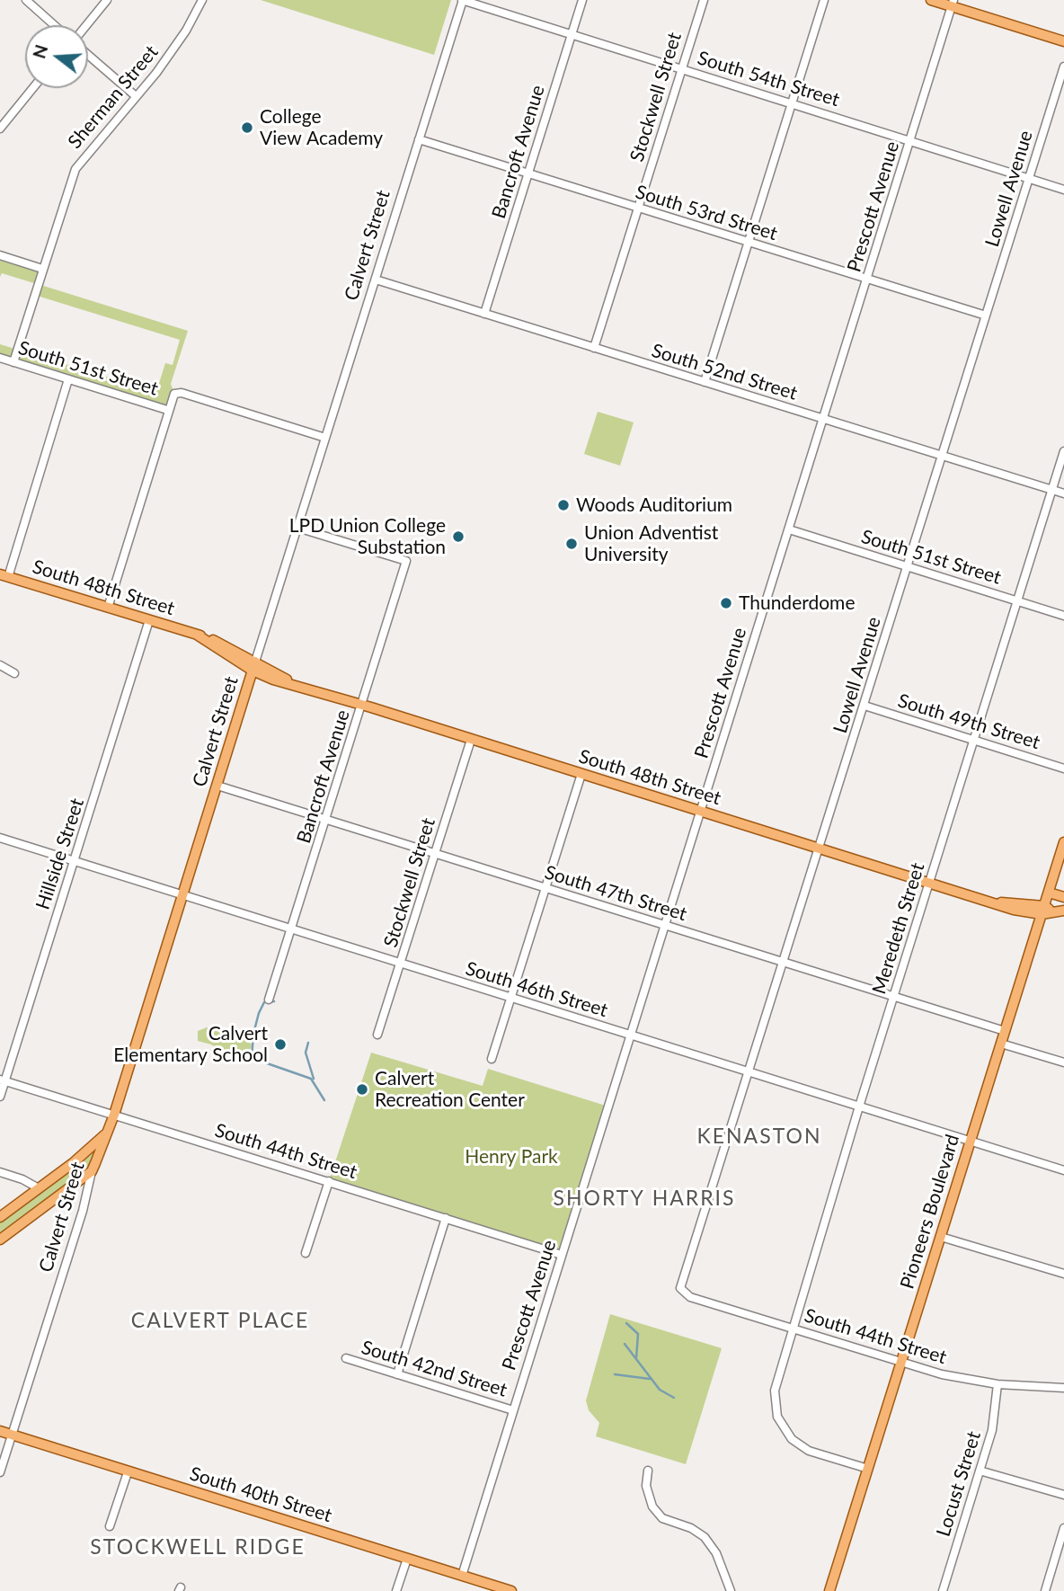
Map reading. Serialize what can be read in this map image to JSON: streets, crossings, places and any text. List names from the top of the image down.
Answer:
{
  "streets": {
    "main road": [
      "Calvert Street",
      "South 48th Street",
      "Pioneers Boulevard",
      "South 40th Street"
    ],
    "street": [
      "South 54th Street",
      "Sherman Street",
      "Stockwell Street",
      "Bancroft Avenue",
      "Lowell Avenue",
      "Prescott Avenue",
      "South 53rd Street",
      "South 51st Street",
      "South 52nd Street",
      "South 49th Street",
      "Hillside Street",
      "South 47th Street",
      "Meredeth Street",
      "South 46th Street",
      "South 44th Street",
      "South 42nd Street",
      "Locust Street"
    ]
  },
  "crossings": [
    ["South 54th Street", "Stockwell Street"],
    ["South 54th Street", "Bancroft Avenue"],
    ["South 54th Street", "Lowell Avenue"],
    ["South 54th Street", "Prescott Avenue"],
    ["South 54th Street", "Calvert Street"],
    ["Sherman Street", "South 51st Street"],
    ["Stockwell Street", "South 53rd Street"],
    ["Stockwell Street", "South 52nd Street"],
    ["Stockwell Street", "South 48th Street"],
    ["Stockwell Street", "South 47th Street"],
    ["Stockwell Street", "South 46th Street"],
    ["Bancroft Avenue", "South 53rd Street"],
    ["Bancroft Avenue", "Calvert Street"],
    ["Bancroft Avenue", "South 52nd Street"],
    ["Bancroft Avenue", "South 48th Street"],
    ["Bancroft Avenue", "South 47th Street"],
    ["Bancroft Avenue", "South 46th Street"],
    ["Lowell Avenue", "South 53rd Street"],
    ["Lowell Avenue", "South 51st Street"],
    ["Lowell Avenue", "South 52nd Street"],
    ["Lowell Avenue", "South 48th Street"],
    ["Lowell Avenue", "South 49th Street"],
    ["Lowell Avenue", "South 47th Street"],
    ["Lowell Avenue", "South 46th Street"],
    ["Lowell Avenue", "South 44th Street"],
    ["Prescott Avenue", "South 53rd Street"],
    ["Prescott Avenue", "South 51st Street"],
    ["Prescott Avenue", "South 52nd Street"],
    ["Prescott Avenue", "South 48th Street"],
    ["Prescott Avenue", "South 47th Street"],
    ["Prescott Avenue", "South 46th Street"],
    ["Prescott Avenue", "South 44th Street"],
    ["Prescott Avenue", "South 42nd Street"],
    ["Prescott Avenue", "South 40th Street"],
    ["South 53rd Street", "Calvert Street"],
    ["Calvert Street", "South 51st Street"],
    ["Calvert Street", "South 52nd Street"],
    ["Calvert Street", "South 48th Street"],
    ["Calvert Street", "South 47th Street"],
    ["Calvert Street", "South 46th Street"],
    ["Calvert Street", "South 44th Street"],
    ["Calvert Street", "South 40th Street"],
    ["South 51st Street", "Meredeth Street"],
    ["South 52nd Street", "Meredeth Street"],
    ["South 48th Street", "Hillside Street"],
    ["South 48th Street", "Meredeth Street"],
    ["South 48th Street", "Pioneers Boulevard"],
    ["South 49th Street", "Meredeth Street"],
    ["Hillside Street", "South 46th Street"],
    ["Hillside Street", "South 44th Street"],
    ["South 47th Street", "Meredeth Street"],
    ["South 47th Street", "Pioneers Boulevard"],
    ["Meredeth Street", "South 46th Street"],
    ["Meredeth Street", "South 44th Street"],
    ["Meredeth Street", "Pioneers Boulevard"],
    ["South 46th Street", "Pioneers Boulevard"],
    ["South 44th Street", "Pioneers Boulevard"],
    ["South 44th Street", "Locust Street"]
  ],
  "districts": [
    "KENASTON",
    "SHORTY HARRIS",
    "CALVERT PLACE",
    "STOCKWELL RIDGE"
  ],
  "parks": ["Henry Park"],
  "places": [
    "College View Academy",
    "Woods Auditorium",
    "LPD Union College Substation",
    "Union Adventist University",
    "Thunderdome",
    "Calvert Elementary School",
    "Calvert Recreation Center"
  ],
  "north": "left"
}
